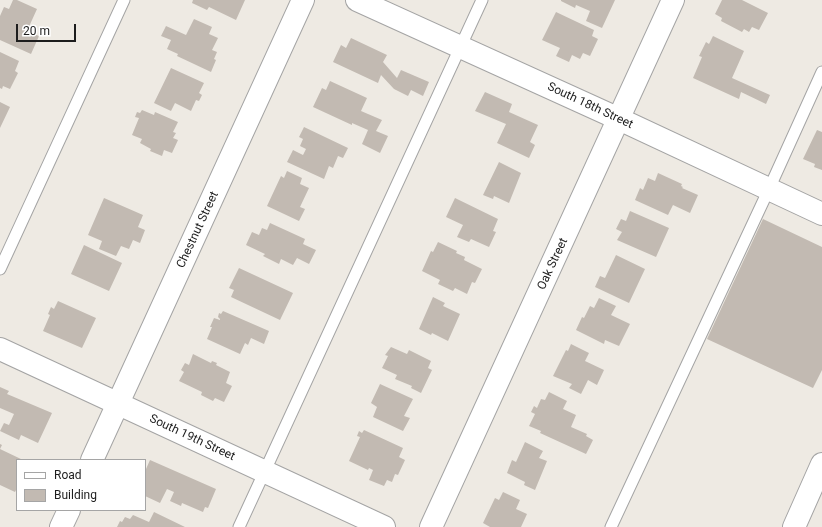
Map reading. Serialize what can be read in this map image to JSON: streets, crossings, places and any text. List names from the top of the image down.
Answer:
{
  "streets": {
    "street": [
      "South 18th Street",
      "Chestnut Street",
      "Oak Street",
      "South 19th Street"
    ]
  },
  "crossings": [
    ["South 18th Street", "Oak Street"],
    ["Chestnut Street", "South 19th Street"]
  ],
  "legend": ["Road", "Building"],
  "scale_bar": "20 m"
}
